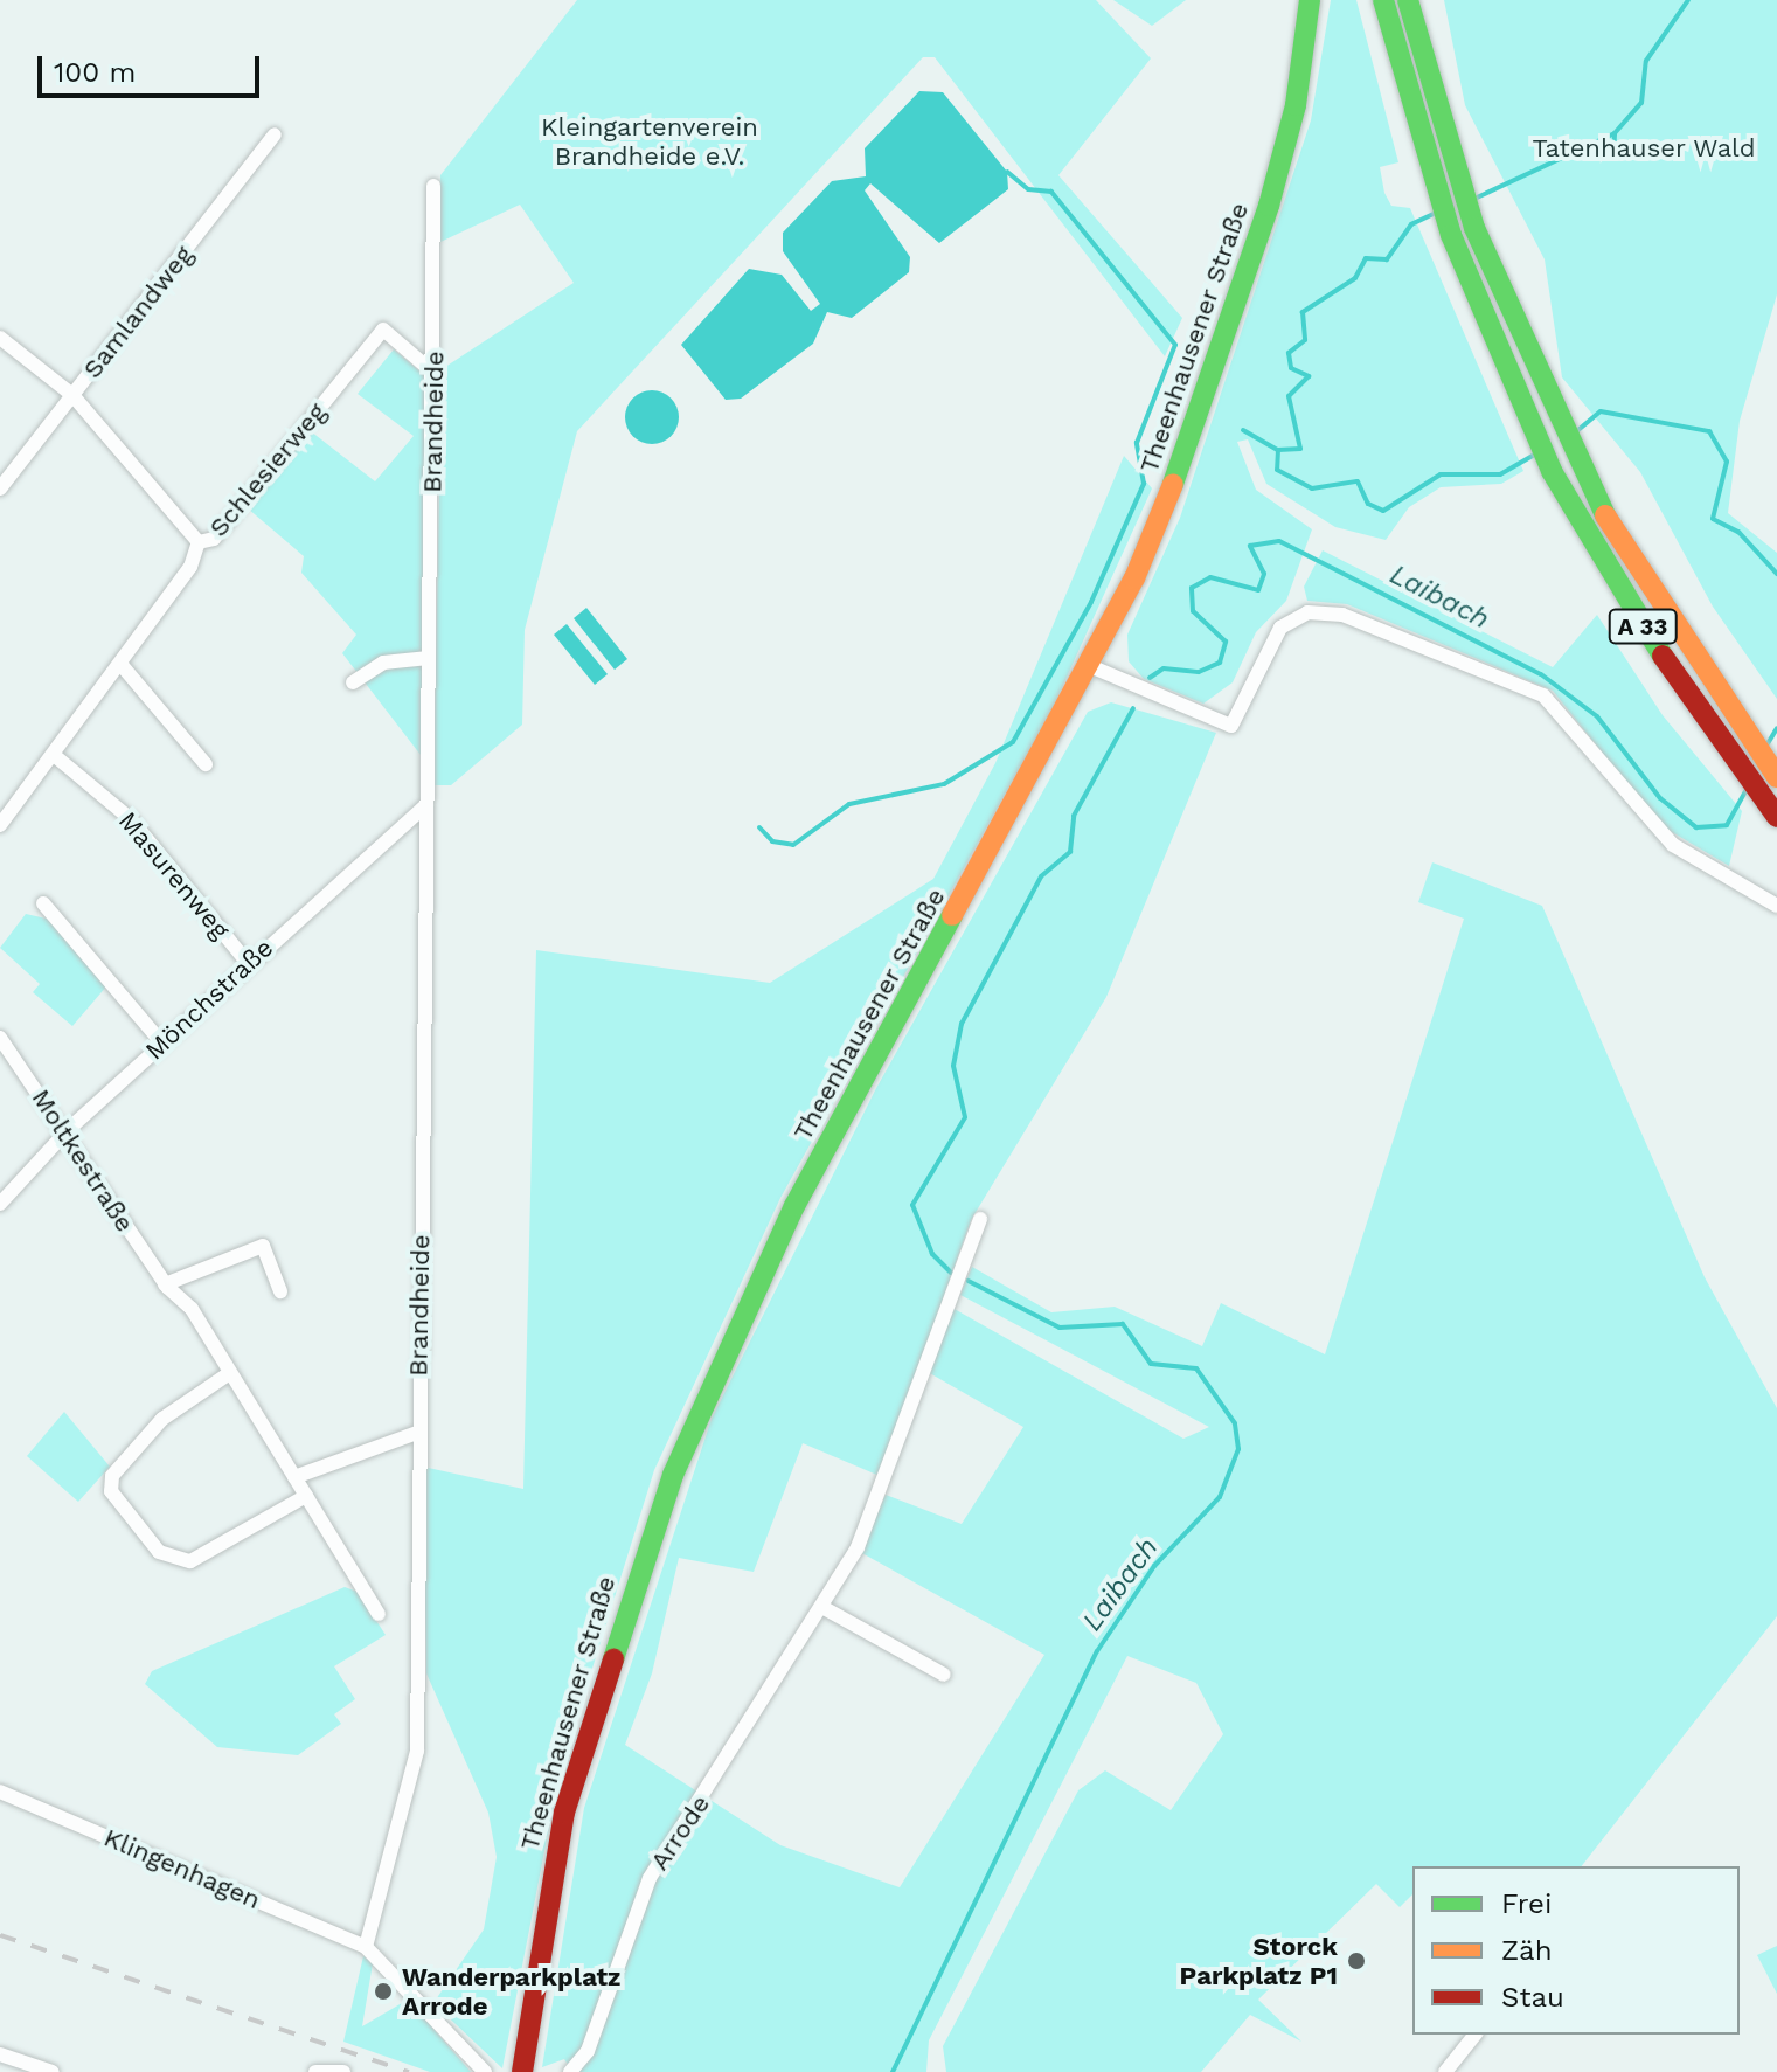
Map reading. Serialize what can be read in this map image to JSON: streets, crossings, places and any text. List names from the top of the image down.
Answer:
{
  "streets": {
    "main road": ["Theenhausener Straße", "A 33"],
    "street": [
      "Samlandweg",
      "Brandheide",
      "Schlesierweg",
      "Masurenweg",
      "Mönchstraße",
      "Moltkestraße",
      "Arrode",
      "Klingenhagen"
    ]
  },
  "crossings": [
    ["Brandheide", "Schlesierweg"],
    ["Brandheide", "Mönchstraße"],
    ["Brandheide", "Klingenhagen"],
    ["Schlesierweg", "Masurenweg"],
    ["Masurenweg", "Mönchstraße"],
    ["Mönchstraße", "Moltkestraße"]
  ],
  "water": ["Laibach"],
  "parks": ["Kleingartenverein Brandheide e.V.", "Tatenhauser Wald"],
  "places": ["Storck Parkplatz P1", "Wanderparkplatz Arrode"],
  "legend": ["Frei", "Zäh", "Stau"],
  "scale_bar": "100 m"
}
